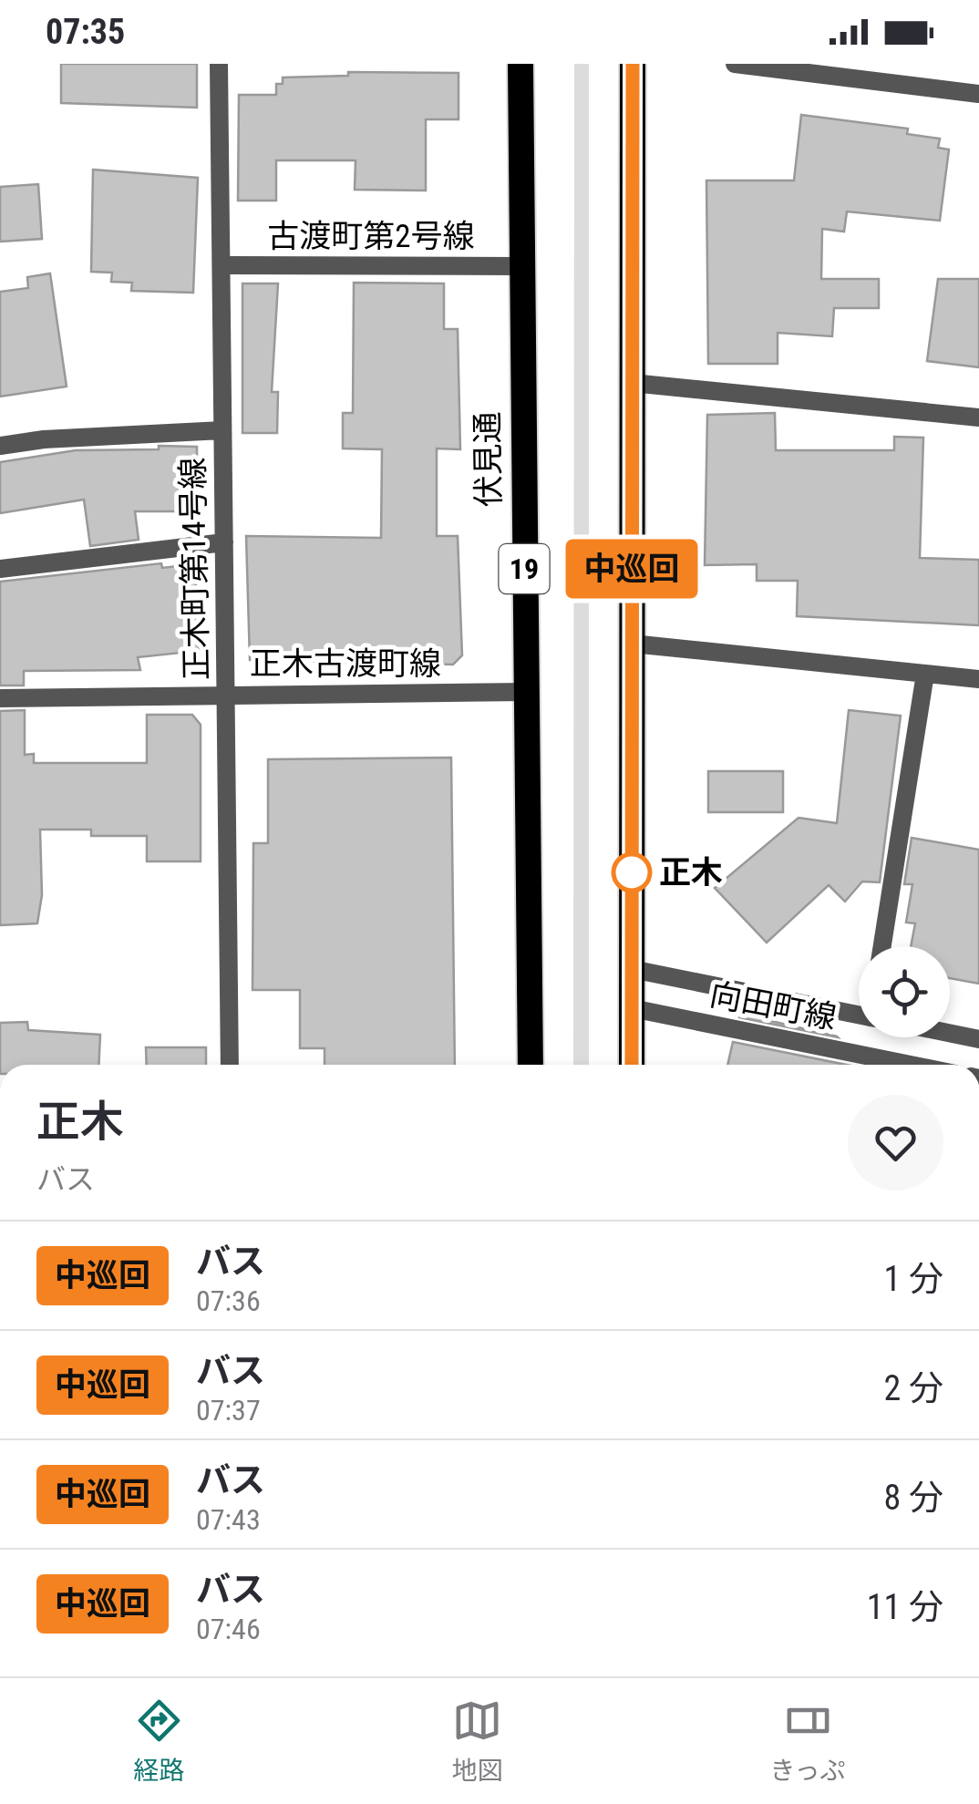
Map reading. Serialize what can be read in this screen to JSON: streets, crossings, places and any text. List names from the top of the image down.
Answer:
{
  "streets": {
    "highway": ["伏見通", "19"],
    "street": [
      "古渡町第2号線",
      "正木町第14号線",
      "正木古渡町線",
      "向田町線"
    ]
  },
  "crossings": [
    ["古渡町第2号線", "伏見通"],
    ["古渡町第2号線", "正木町第14号線"],
    ["伏見通", "正木古渡町線"],
    ["正木町第14号線", "正木古渡町線"]
  ],
  "places": ["正木"],
  "lines": ["bus line 中巡回"],
  "page": {
    "status": "07:35",
    "on_map": "中巡回",
    "heading": ["正木", "バス"],
    "list": [
      {
        "mark": "中巡回",
        "name": "バス",
        "note": "07:36",
        "value": "1 分"
      },
      {
        "mark": "中巡回",
        "name": "バス",
        "note": "07:37",
        "value": "2 分"
      },
      {
        "mark": "中巡回",
        "name": "バス",
        "note": "07:43",
        "value": "8 分"
      },
      {
        "mark": "中巡回",
        "name": "バス",
        "note": "07:46",
        "value": "11 分"
      }
    ],
    "tabs": ["経路", "地図", "きっぷ"]
  }
}
